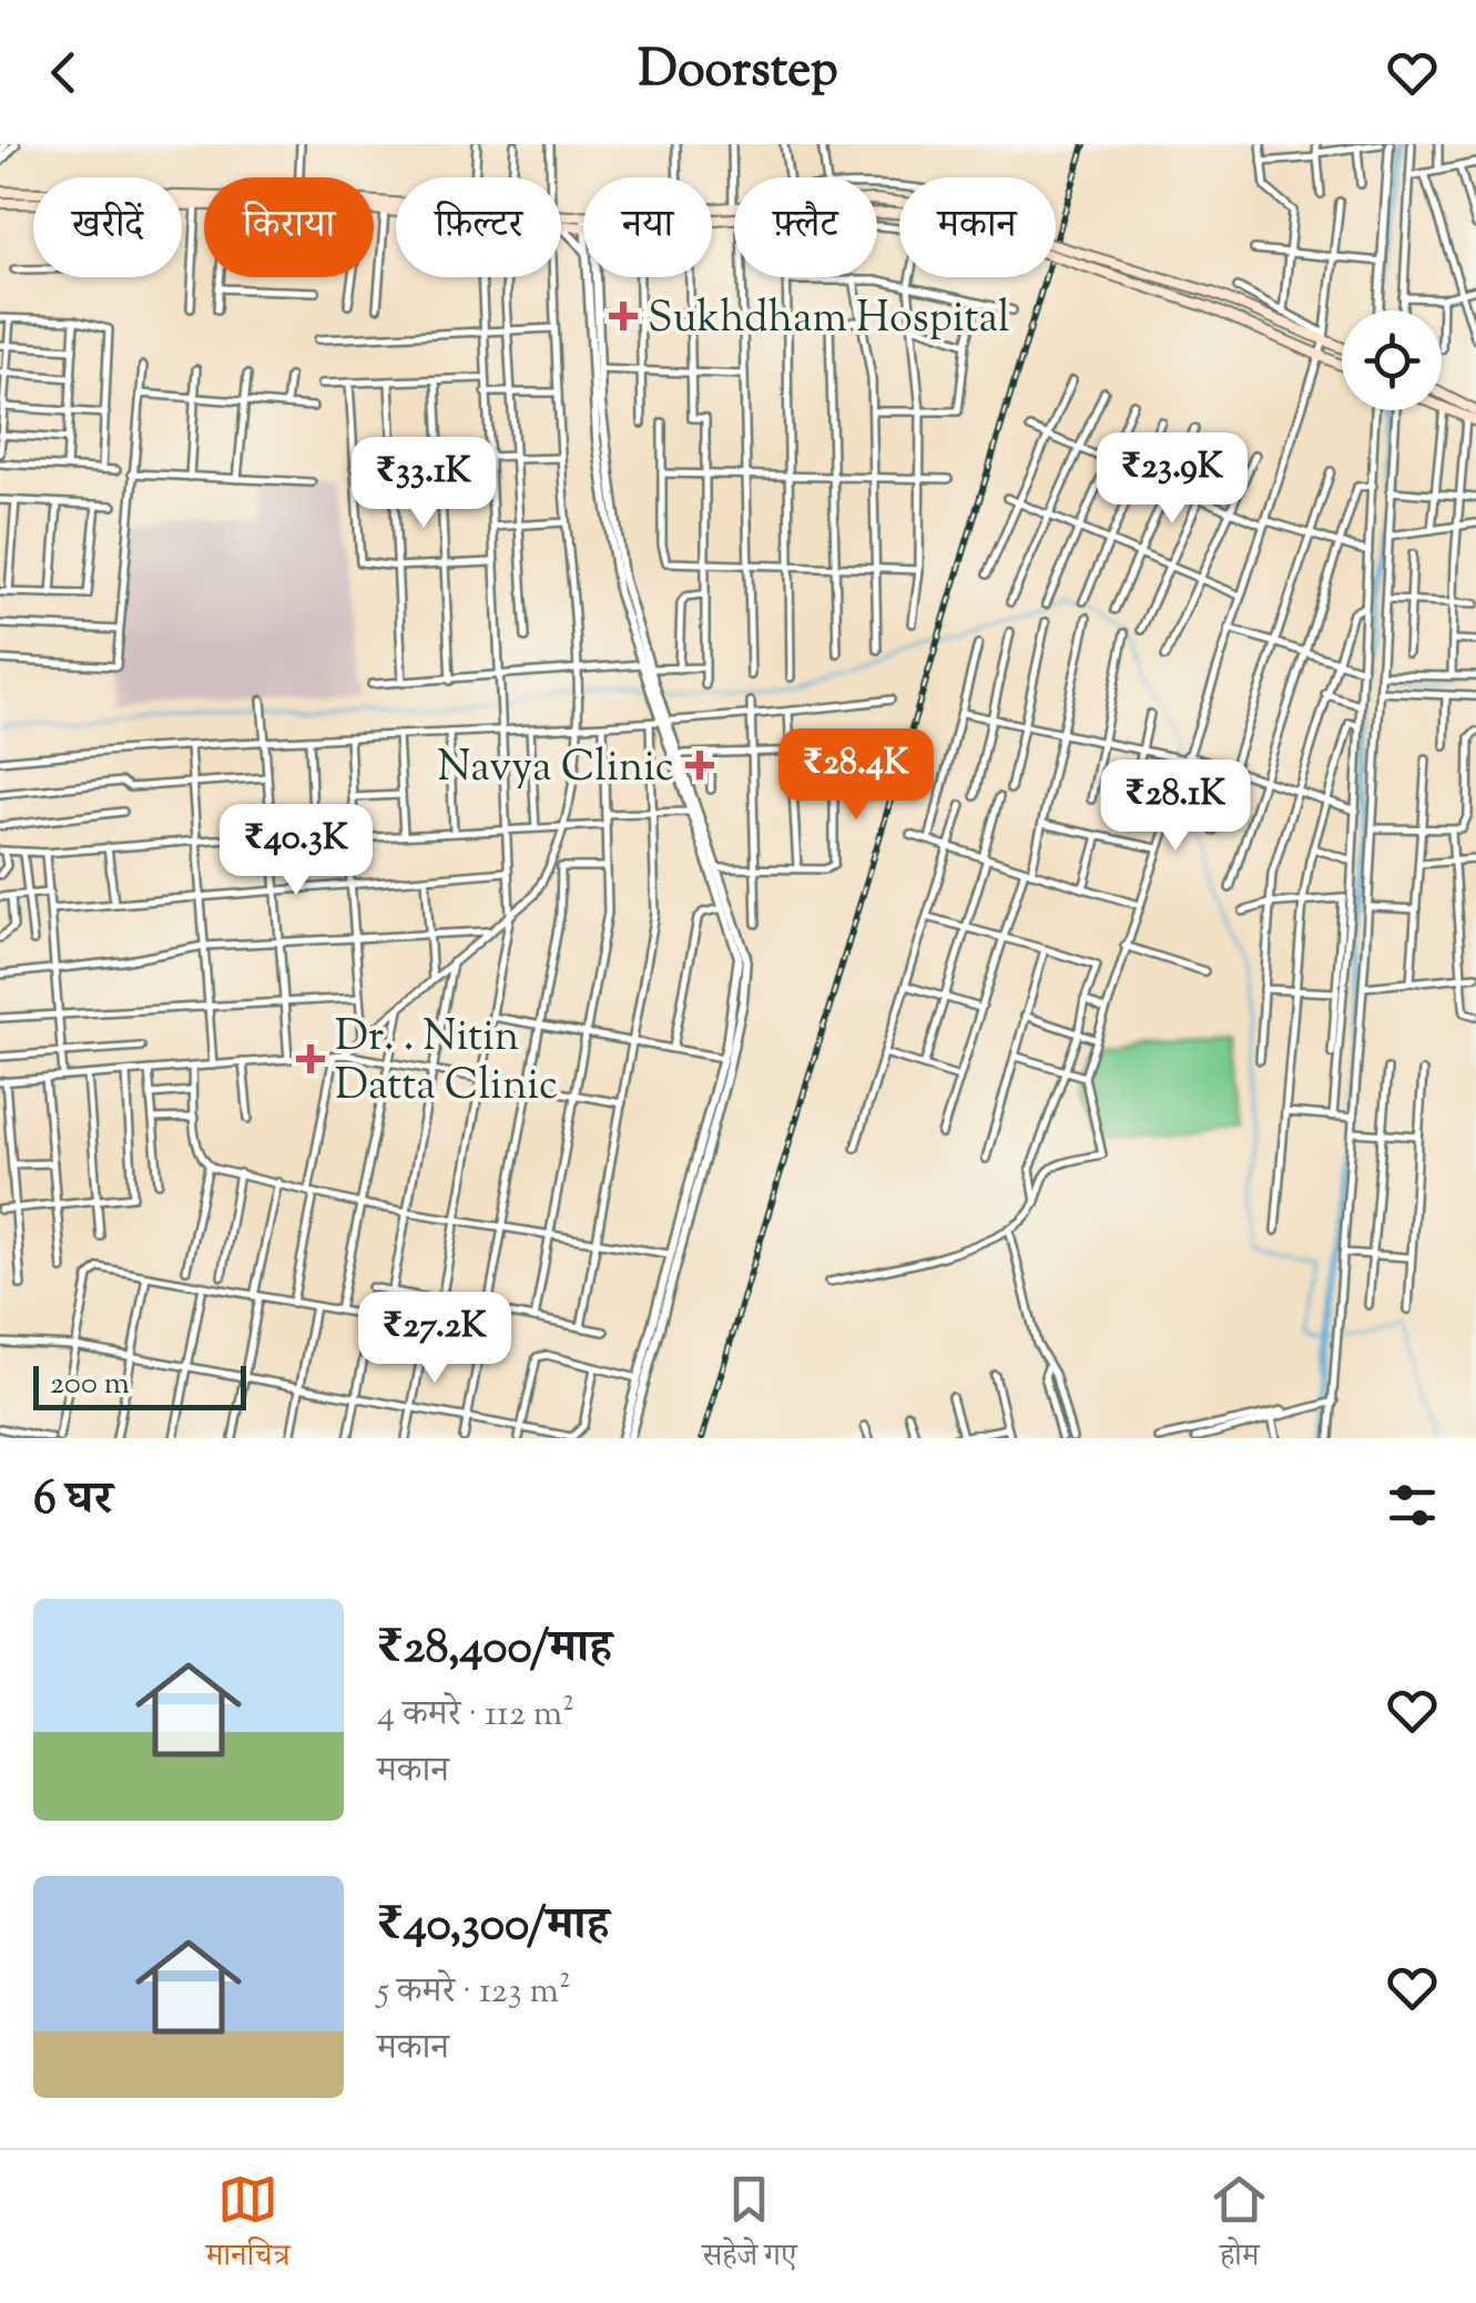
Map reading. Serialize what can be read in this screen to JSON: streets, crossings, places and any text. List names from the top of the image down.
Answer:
{
  "places": {
    "health": ["Sukhdham Hospital", "Navya Clinic", "Dr. . Nitin Datta Clinic"]
  },
  "scale_bar": "200 m",
  "page": {
    "header": "Doorstep",
    "chip": [
      "खरीदें",
      "किराया",
      "फ़िल्टर",
      "नया",
      "फ़्लैट",
      "मकान"
    ],
    "price": [
      "₹23.9K",
      "₹33.1K",
      "₹28.4K",
      "₹28.1K",
      "₹40.3K",
      "₹27.2K"
    ],
    "scale": "200 m",
    "heading": "6 घर",
    "list": [
      {
        "name": "₹28,400/माह",
        "note": "4 कमरे · 112 m² · मकान"
      },
      {
        "name": "₹40,300/माह",
        "note": "5 कमरे · 123 m² · मकान"
      }
    ],
    "tabs": ["मानचित्र", "सहेजे गए", "होम"]
  }
}
